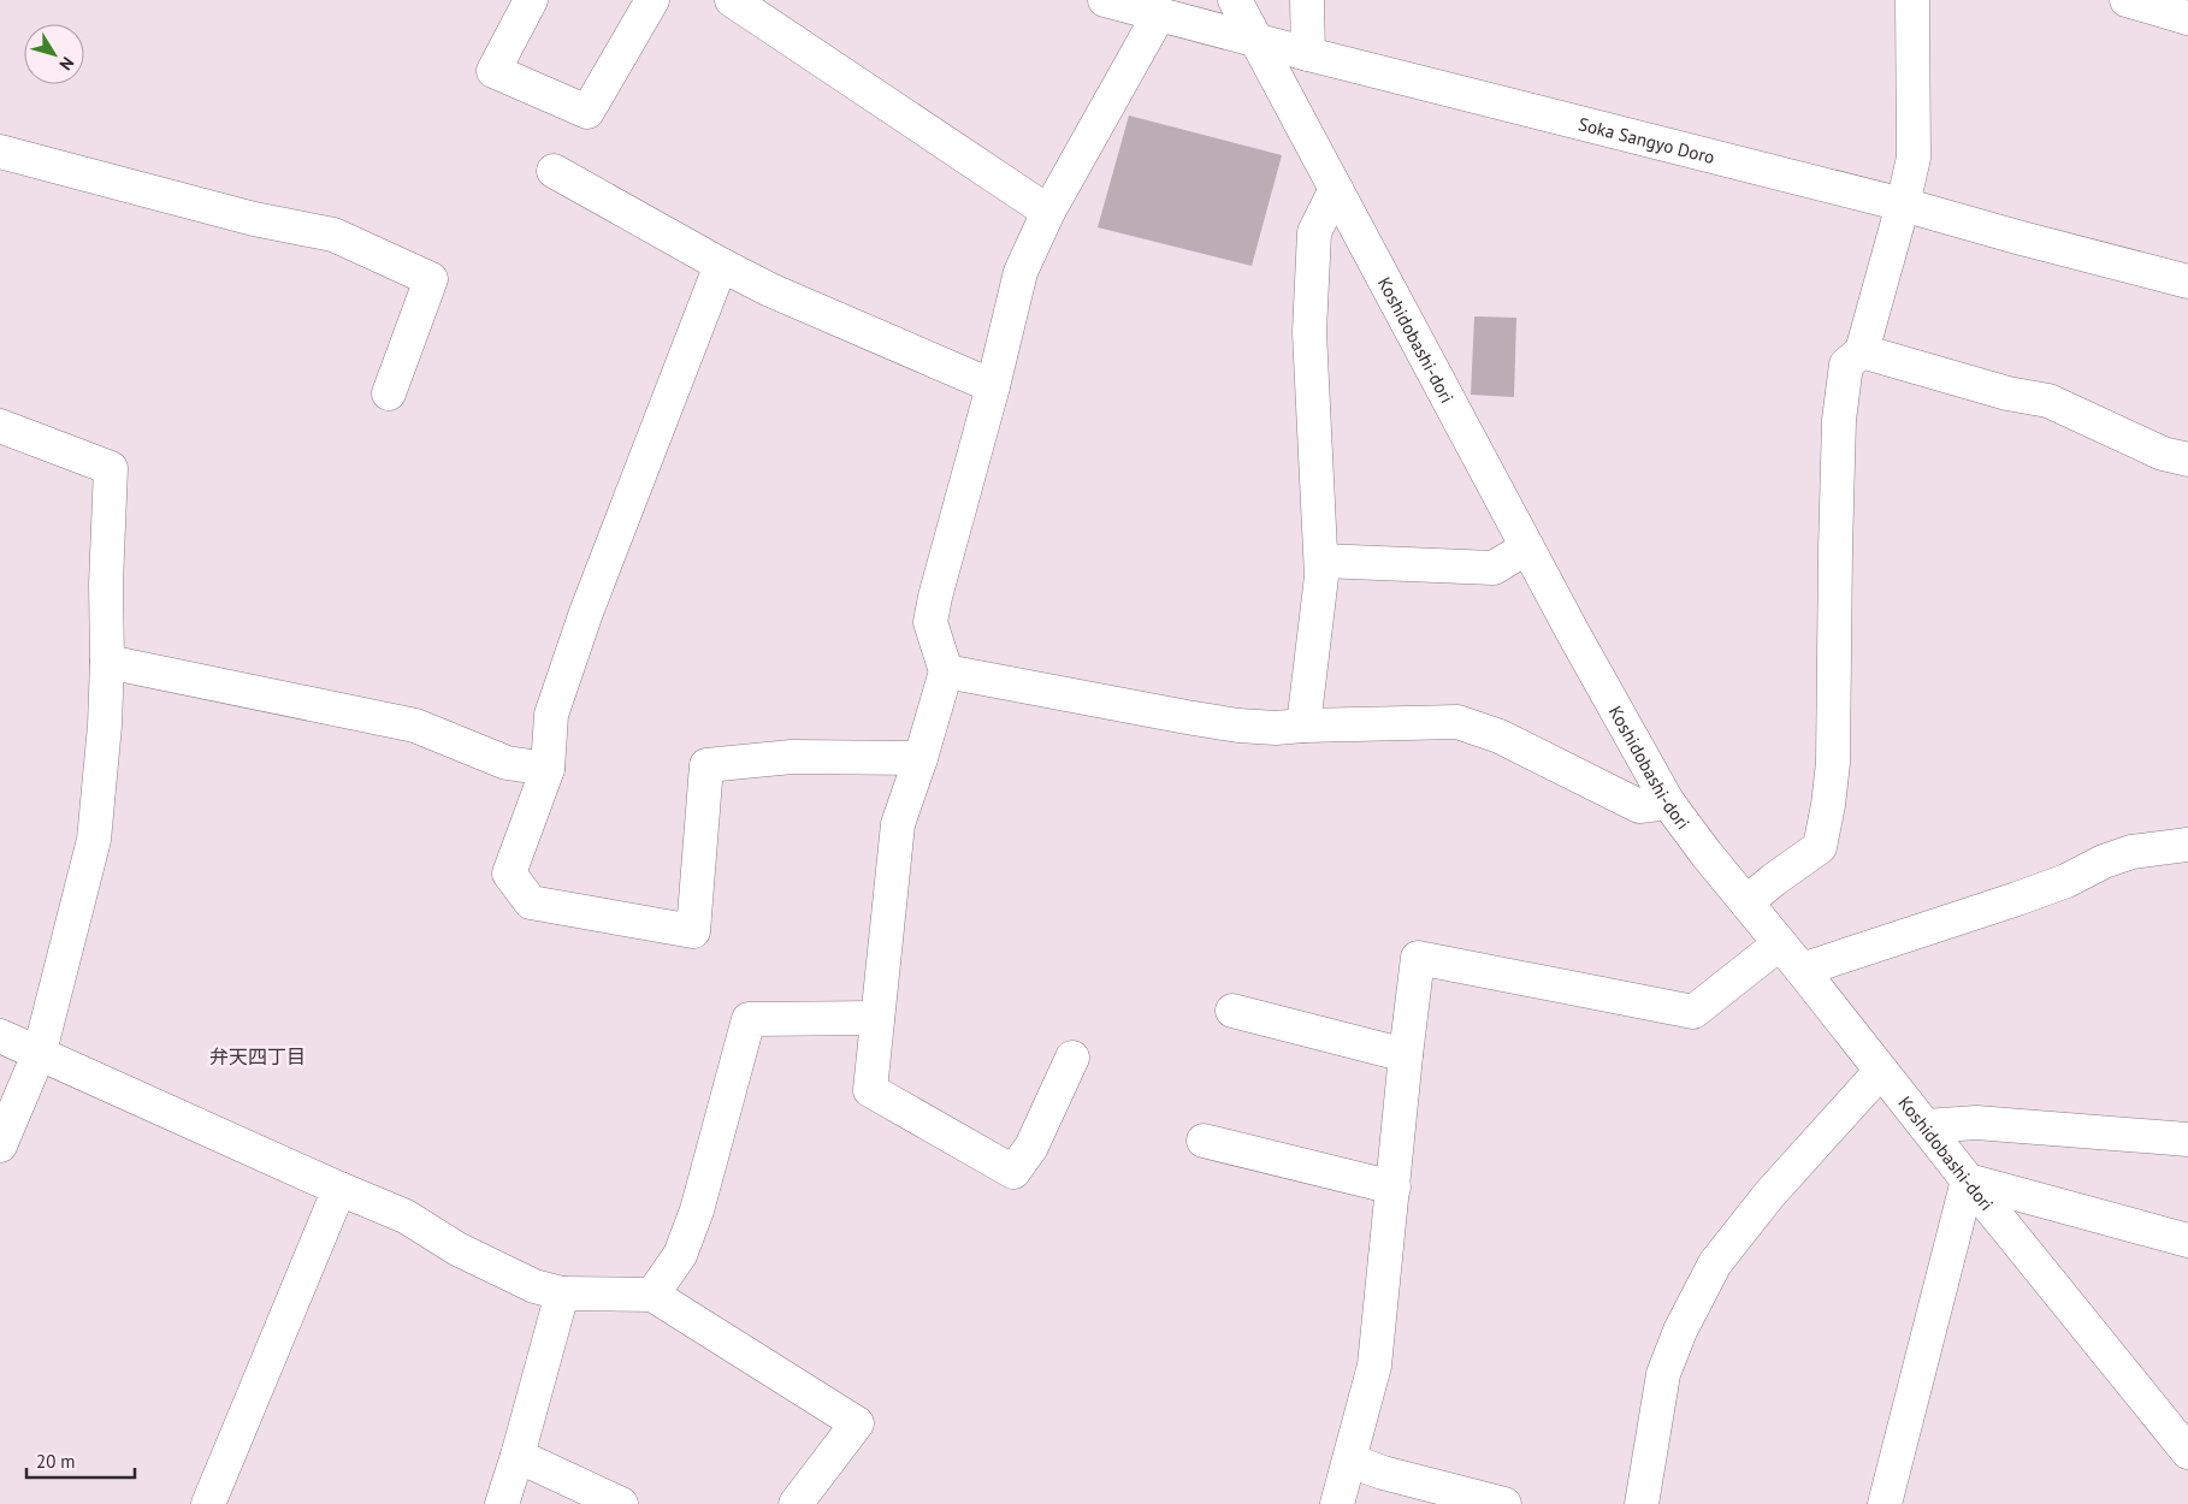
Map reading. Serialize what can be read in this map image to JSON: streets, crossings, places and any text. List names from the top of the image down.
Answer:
{
  "streets": {
    "street": ["Soka Sangyo Doro", "Koshidobashi-dori"]
  },
  "crossings": [
    ["Soka Sangyo Doro", "Koshidobashi-dori"]
  ],
  "districts": ["弁天四丁目"],
  "scale_bar": "20 m",
  "north": "bottom right"
}
